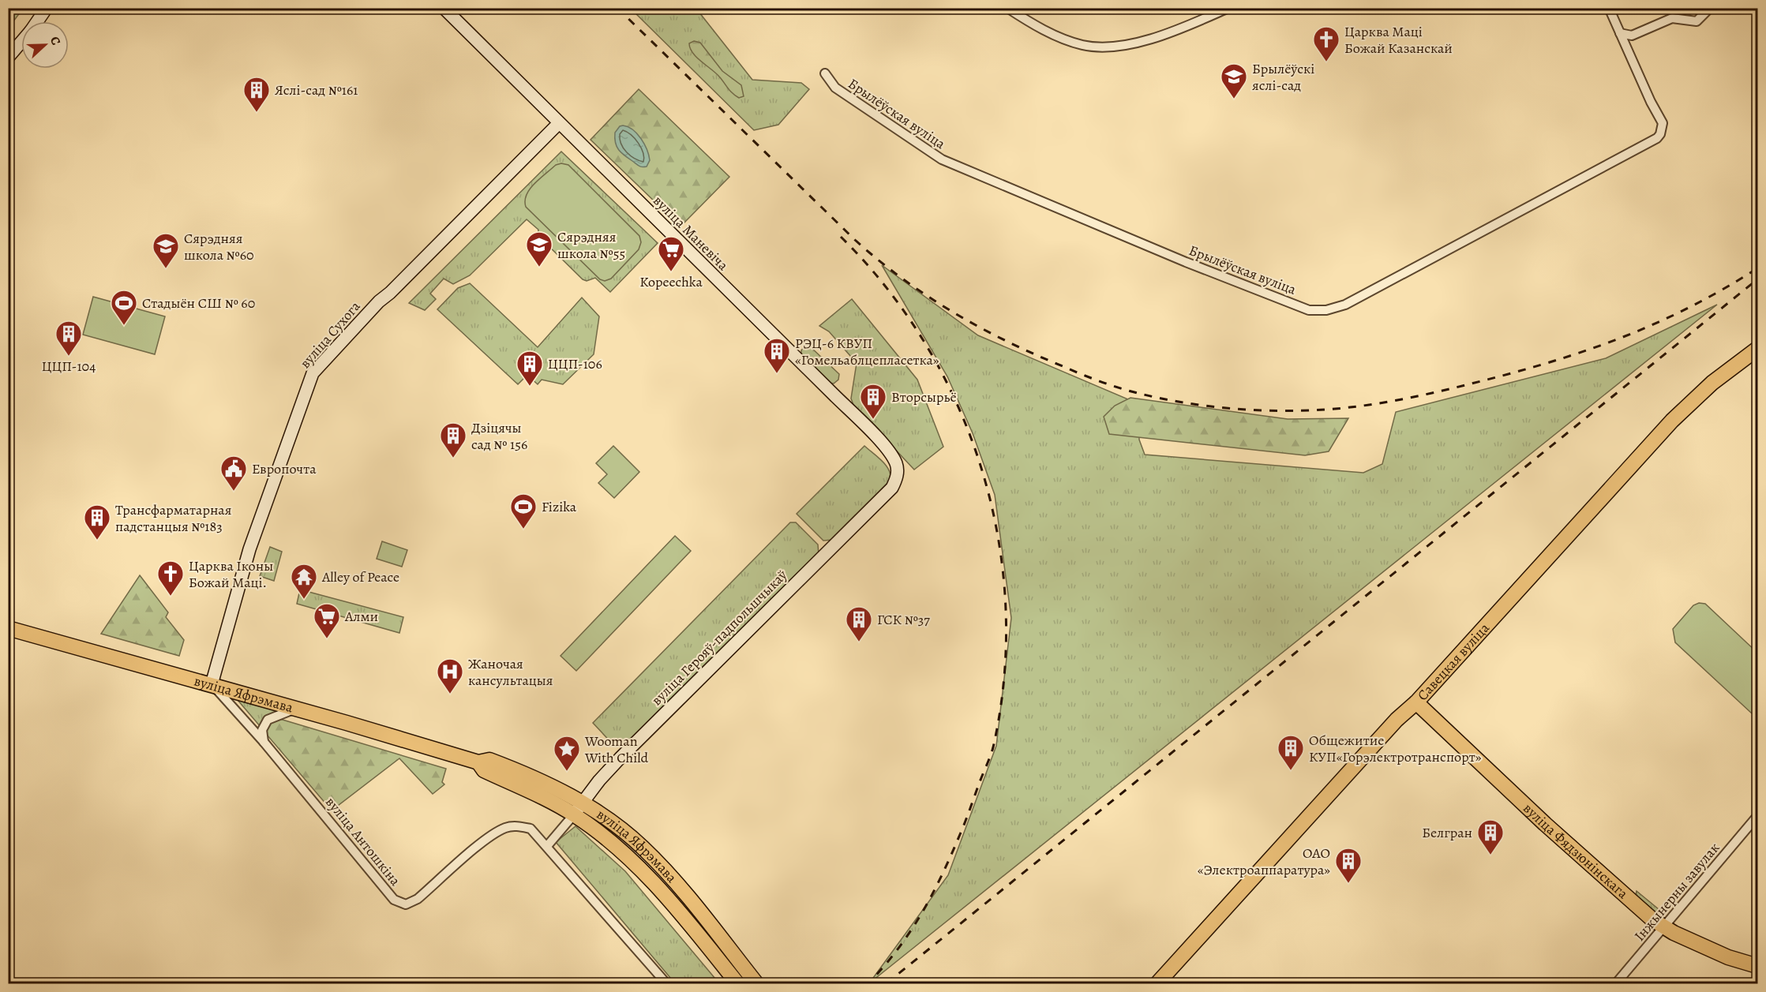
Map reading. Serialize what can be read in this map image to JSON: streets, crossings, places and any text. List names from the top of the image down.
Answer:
{
  "streets": {
    "main road": ["Савецкая вуліца", "вуліца Яфрэмава", "вуліца Фядзюнінскага"],
    "street": [
      "Брылёўская вуліца",
      "вуліца Маневіча",
      "вуліца Сухога",
      "вуліца Герояў-падпольшчыкаў",
      "вуліца Антошкіна",
      "Інжынерны завулак"
    ]
  },
  "crossings": [
    ["вуліца Маневіча", "вуліца Сухога"],
    ["вуліца Маневіча", "вуліца Герояў-падпольшчыкаў"],
    ["вуліца Сухога", "вуліца Яфрэмава"],
    ["вуліца Сухога", "вуліца Антошкіна"],
    ["вуліца Герояў-падпольшчыкаў", "вуліца Яфрэмава"],
    ["Савецкая вуліца", "вуліца Фядзюнінскага"],
    ["вуліца Яфрэмава", "вуліца Антошкіна"],
    ["вуліца Фядзюнінскага", "Інжынерны завулак"]
  ],
  "places": {
    "church": ["Царква Маці Божай Казанскай", "Царква Іконы Божай Маці."],
    "school or university": ["Брылёўскі яслі-сад", "Сярэдняя школа №55", "Сярэдняя школа №60"],
    "building": [
      "Яслі-сад №161",
      "ЦЦП-104",
      "РЭЦ-6 КВУП «Гомельаблцепласетка»",
      "ЦЦП-106",
      "Вторсырьё",
      "Дзіцячы сад № 156",
      "Трансфарматарная падстанцыя №183",
      "ГСК №37",
      "Общежитие КУП«Горэлектротранспорт»",
      "Белгран",
      "ОАО «Электроаппаратура»"
    ],
    "supermarket": ["Kopeechka", "Алми"],
    "sports": ["Стадыён СШ № 60", "Fizika"],
    "public building": ["Европочта"],
    "temple": ["Alley of Peace"],
    "hospital": ["Жаночая кансультацыя"],
    "place": ["Wooman With Child"]
  },
  "north": "right"
}
